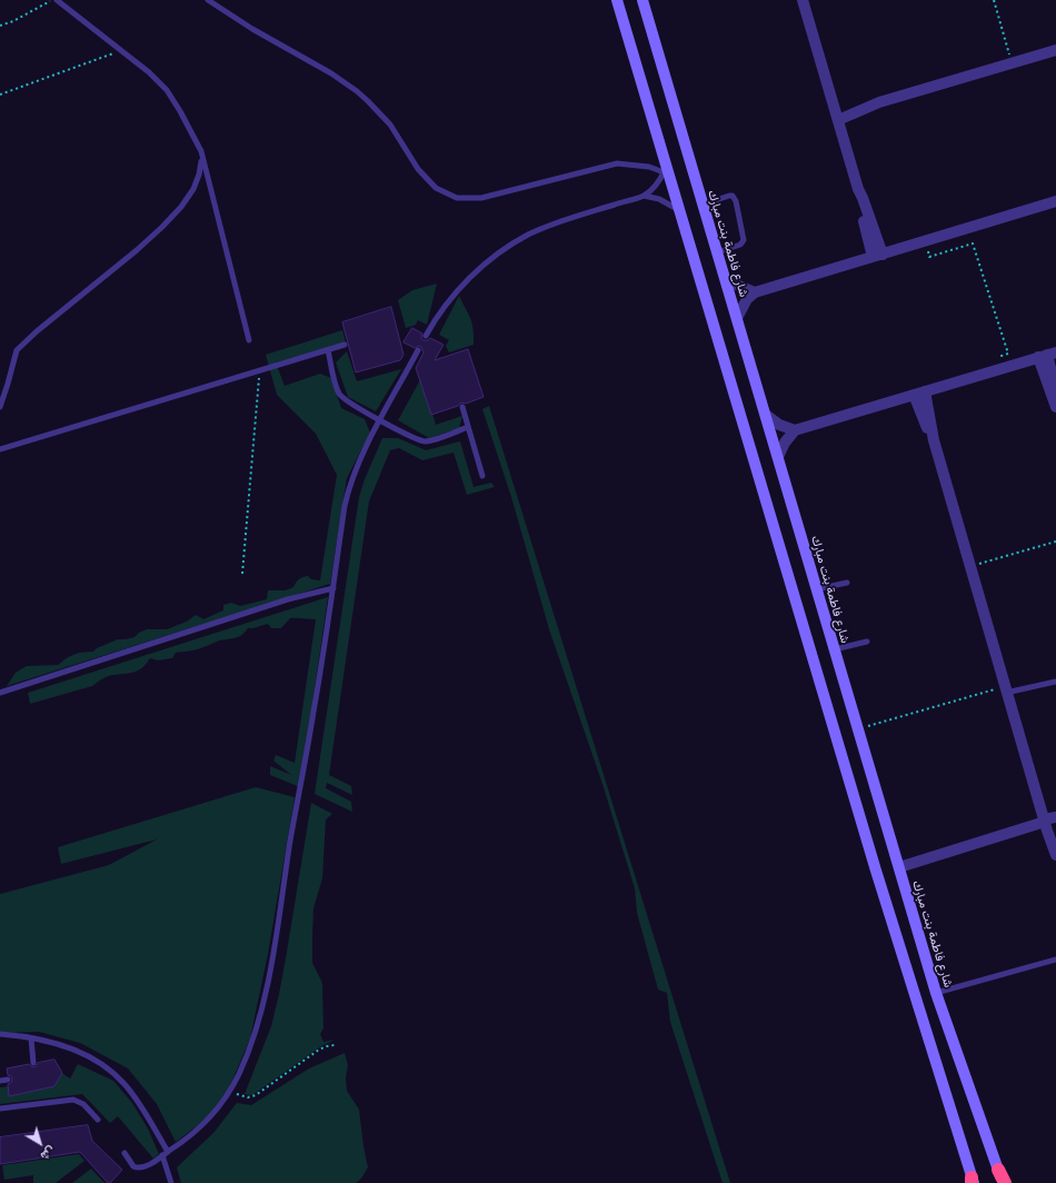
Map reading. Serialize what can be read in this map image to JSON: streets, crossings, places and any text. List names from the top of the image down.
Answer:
{
  "streets": {
    "street": ["شارع فاطمة بنت مبارك"]
  },
  "north": "bottom right"
}
